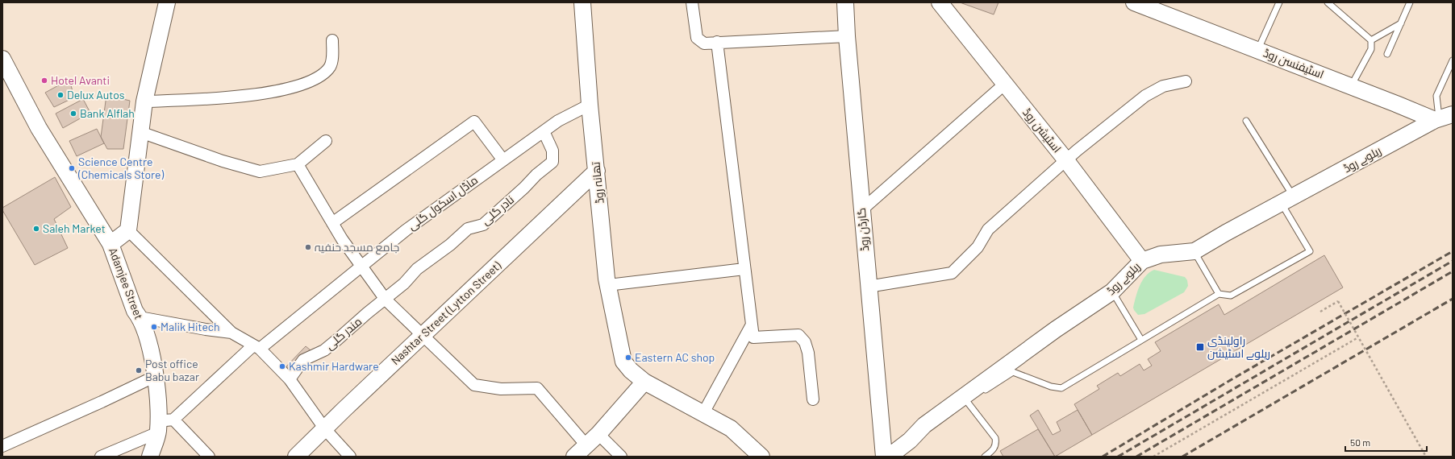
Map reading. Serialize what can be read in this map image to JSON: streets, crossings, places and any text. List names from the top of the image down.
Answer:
{
  "streets": {
    "street": [
      "اسٹیفنسن روڈ",
      "اسٹیشن روڈ",
      "ریلوے روڈ",
      "تھانہ روڈ",
      "ماڈل اسکول گلی",
      "نادر گلی",
      "گارڈن روڈ",
      "Adamjee Street",
      "Nashtar Street (Lytton Street)",
      "مندر گلی"
    ]
  },
  "crossings": [
    ["اسٹیفنسن روڈ", "ریلوے روڈ"],
    ["اسٹیشن روڈ", "ریلوے روڈ"],
    ["تھانہ روڈ", "ماڈل اسکول گلی"],
    ["تھانہ روڈ", "Nashtar Street (Lytton Street)"],
    ["ماڈل اسکول گلی", "نادر گلی"],
    ["ماڈل اسکول گلی", "Adamjee Street"],
    ["نادر گلی", "مندر گلی"]
  ],
  "places": {
    "other": [
      "Hotel Avanti",
      "Delux Autos",
      "Bank Alflah",
      "Science Centre (Chemicals Store)",
      "Saleh Market",
      "جامع مسجد حنفیہ",
      "Malik Hitech",
      "Eastern AC shop",
      "Kashmir Hardware",
      "Post office Babu bazar"
    ],
    "transit": ["راولپنڈی ریلوے اسٹیشن"]
  },
  "scale_bar": "50 m"
}
